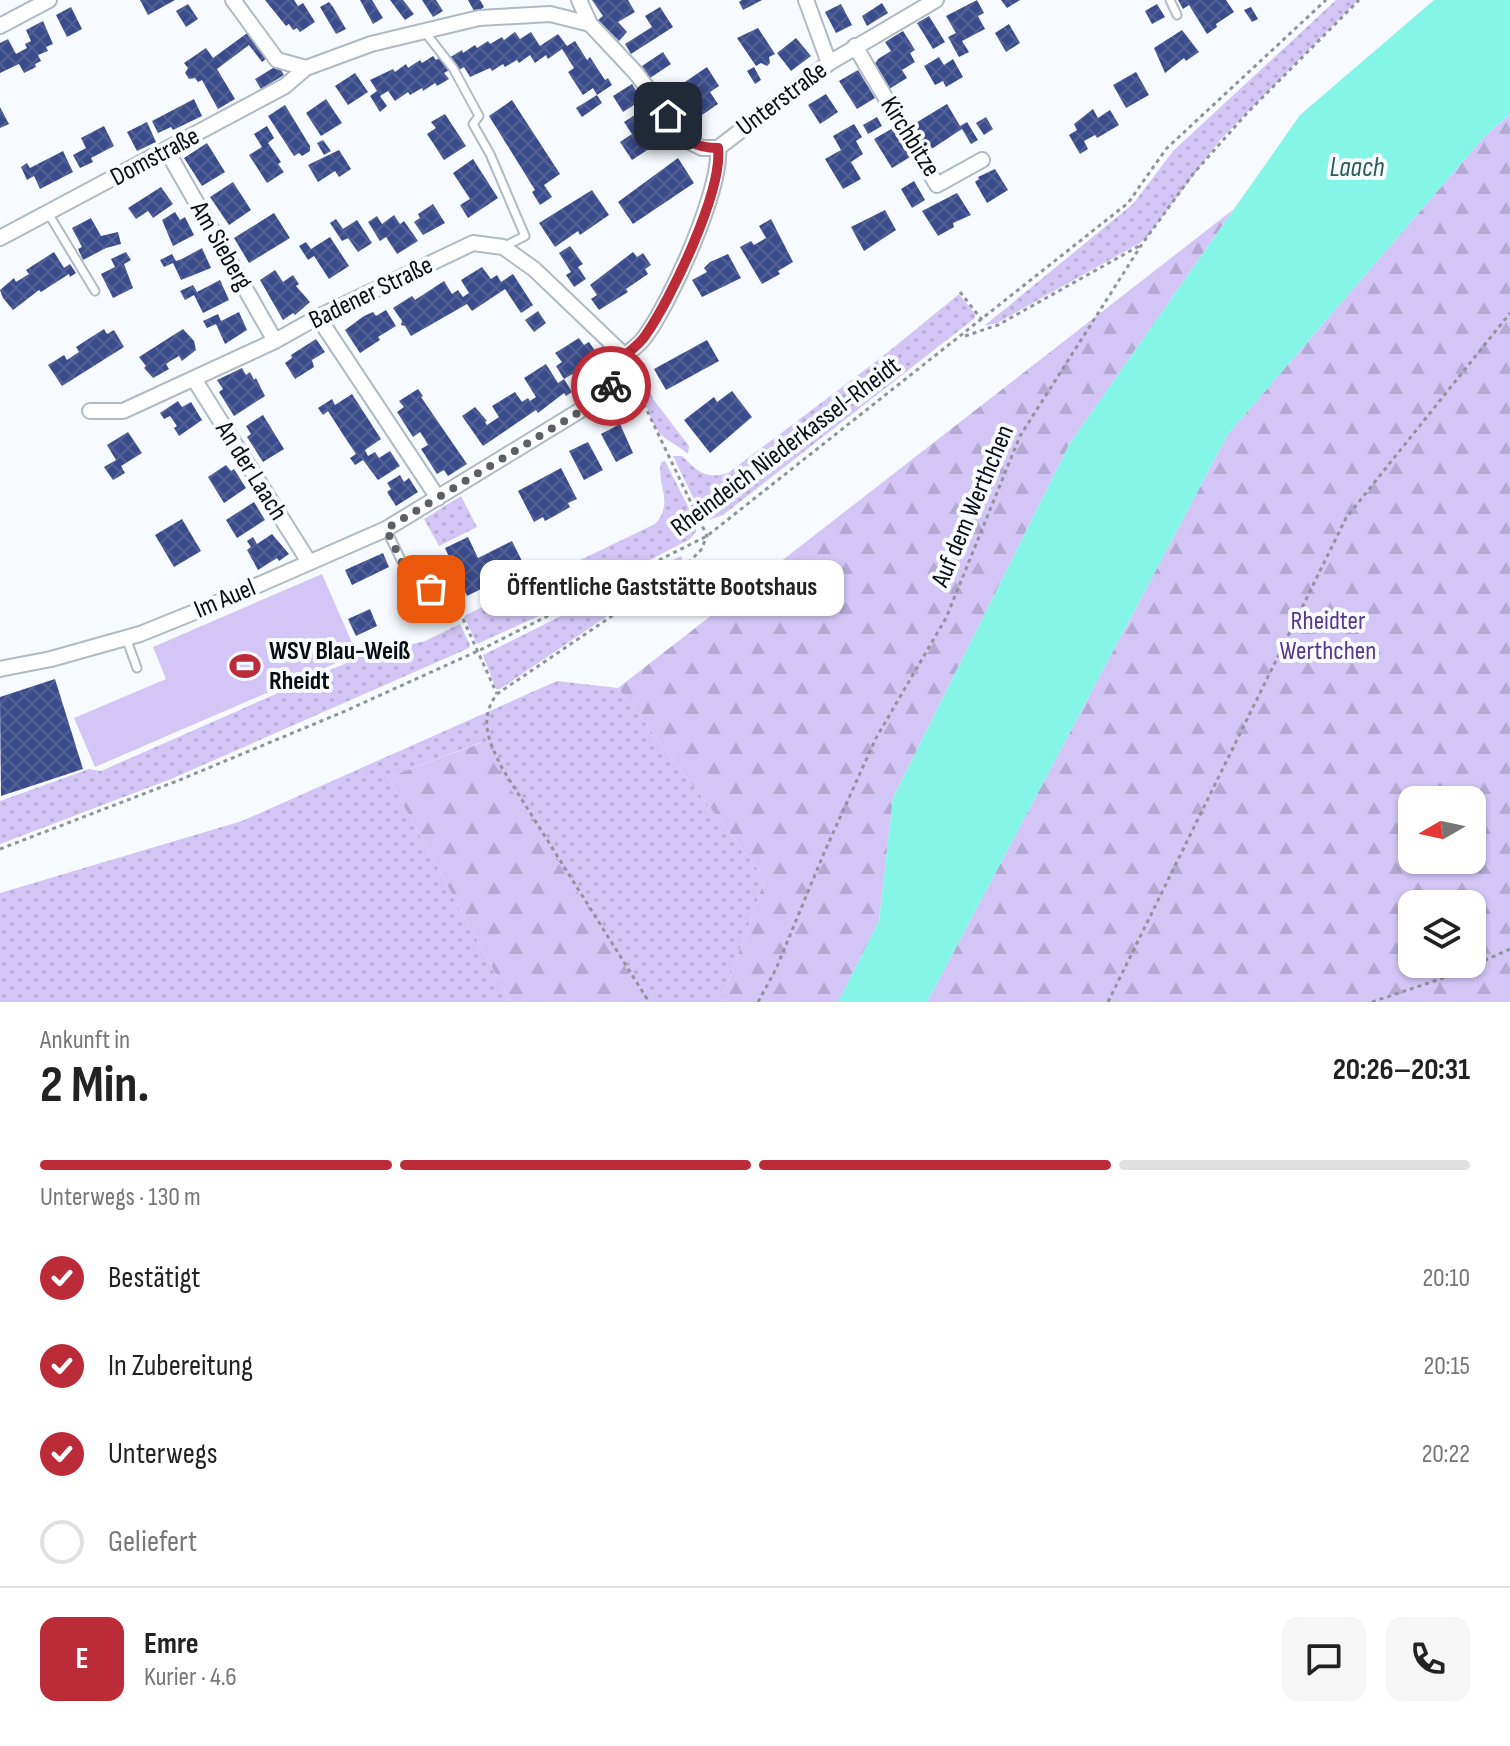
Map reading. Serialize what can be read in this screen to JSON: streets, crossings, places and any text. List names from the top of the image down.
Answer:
{
  "streets": {
    "street": [
      "Unterstraße",
      "Kirchbitze",
      "Domstraße",
      "Am Sieberg",
      "Badener Straße",
      "An der Laach",
      "Im Auel"
    ],
    "path": ["Rheindeich Niederkassel-Rheidt", "Auf dem Werthchen"]
  },
  "crossings": [
    ["Unterstraße", "Kirchbitze"],
    ["Unterstraße", "Im Auel"],
    ["Domstraße", "Am Sieberg"],
    ["Am Sieberg", "Badener Straße"],
    ["Badener Straße", "An der Laach"],
    ["Rheindeich Niederkassel-Rheidt", "Auf dem Werthchen"],
    ["An der Laach", "Im Auel"]
  ],
  "water": ["Laach"],
  "parks": ["Rheidter Werthchen"],
  "places": {
    "other": ["Öffentliche Gaststätte Bootshaus"],
    "sports": ["WSV Blau-Weiß Rheidt"]
  },
  "north": "left",
  "page": {
    "bubble": "Öffentliche Gaststätte Bootshaus",
    "heading": ["2 Min.", "Ankunft in", "20:26–20:31"],
    "panel": ["Emre", "Kurier · 4.6"],
    "bar": "Unterwegs · 130 m",
    "list": [
      ["Bestätigt", "20:10"],
      ["In Zubereitung", "20:15"],
      ["Unterwegs", "20:22"],
      "Geliefert"
    ],
    "round": "E"
  }
}
